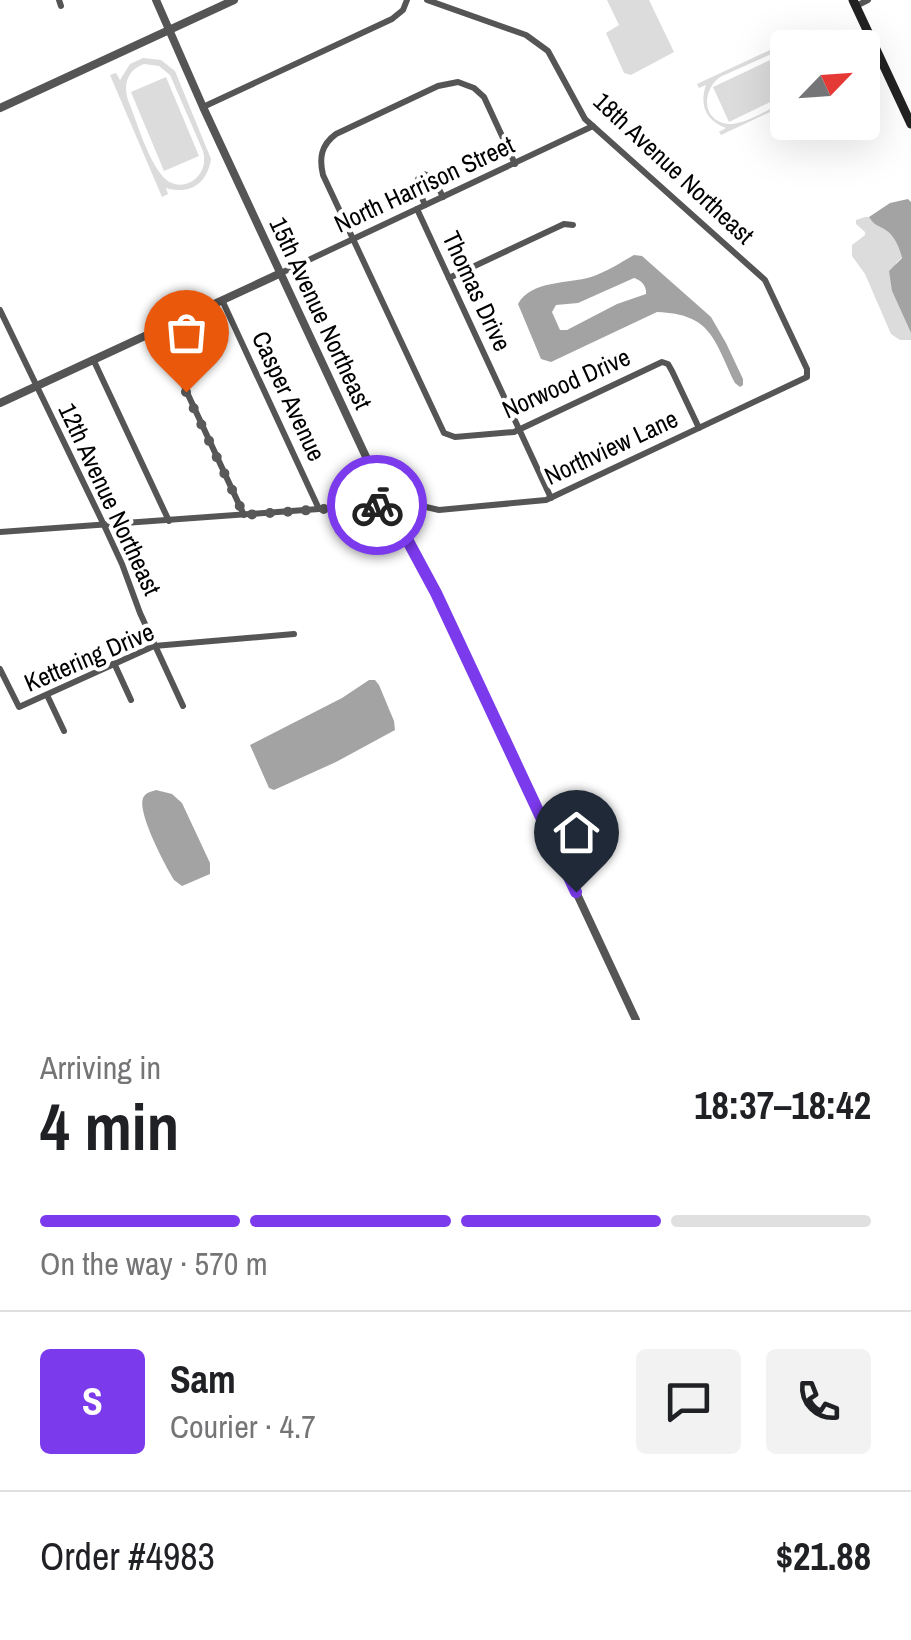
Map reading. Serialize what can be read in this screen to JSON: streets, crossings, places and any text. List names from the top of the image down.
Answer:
{
  "streets": {
    "street": [
      "18th Avenue Northeast",
      "North Harrison Street",
      "Thomas Drive",
      "15th Avenue Northeast",
      "Norwood Drive",
      "Casper Avenue",
      "Northview Lane",
      "12th Avenue Northeast",
      "Kettering Drive"
    ]
  },
  "crossings": [
    ["18th Avenue Northeast", "North Harrison Street"],
    ["18th Avenue Northeast", "Northview Lane"],
    ["North Harrison Street", "Thomas Drive"],
    ["North Harrison Street", "15th Avenue Northeast"],
    ["North Harrison Street", "Norwood Drive"],
    ["North Harrison Street", "Casper Avenue"],
    ["North Harrison Street", "12th Avenue Northeast"],
    ["Thomas Drive", "Norwood Drive"],
    ["Thomas Drive", "Northview Lane"],
    ["15th Avenue Northeast", "Northview Lane"],
    ["Norwood Drive", "Northview Lane"],
    ["Casper Avenue", "Northview Lane"],
    ["Northview Lane", "12th Avenue Northeast"],
    ["12th Avenue Northeast", "Kettering Drive"]
  ],
  "north": "top right",
  "page": {
    "heading": ["4 min", "Arriving in", "18:37–18:42"],
    "panel": [
      "Sam",
      "Courier · 4.7",
      "Order #4983",
      "$21.88"
    ],
    "bar": "On the way · 570 m",
    "round": "S"
  }
}
